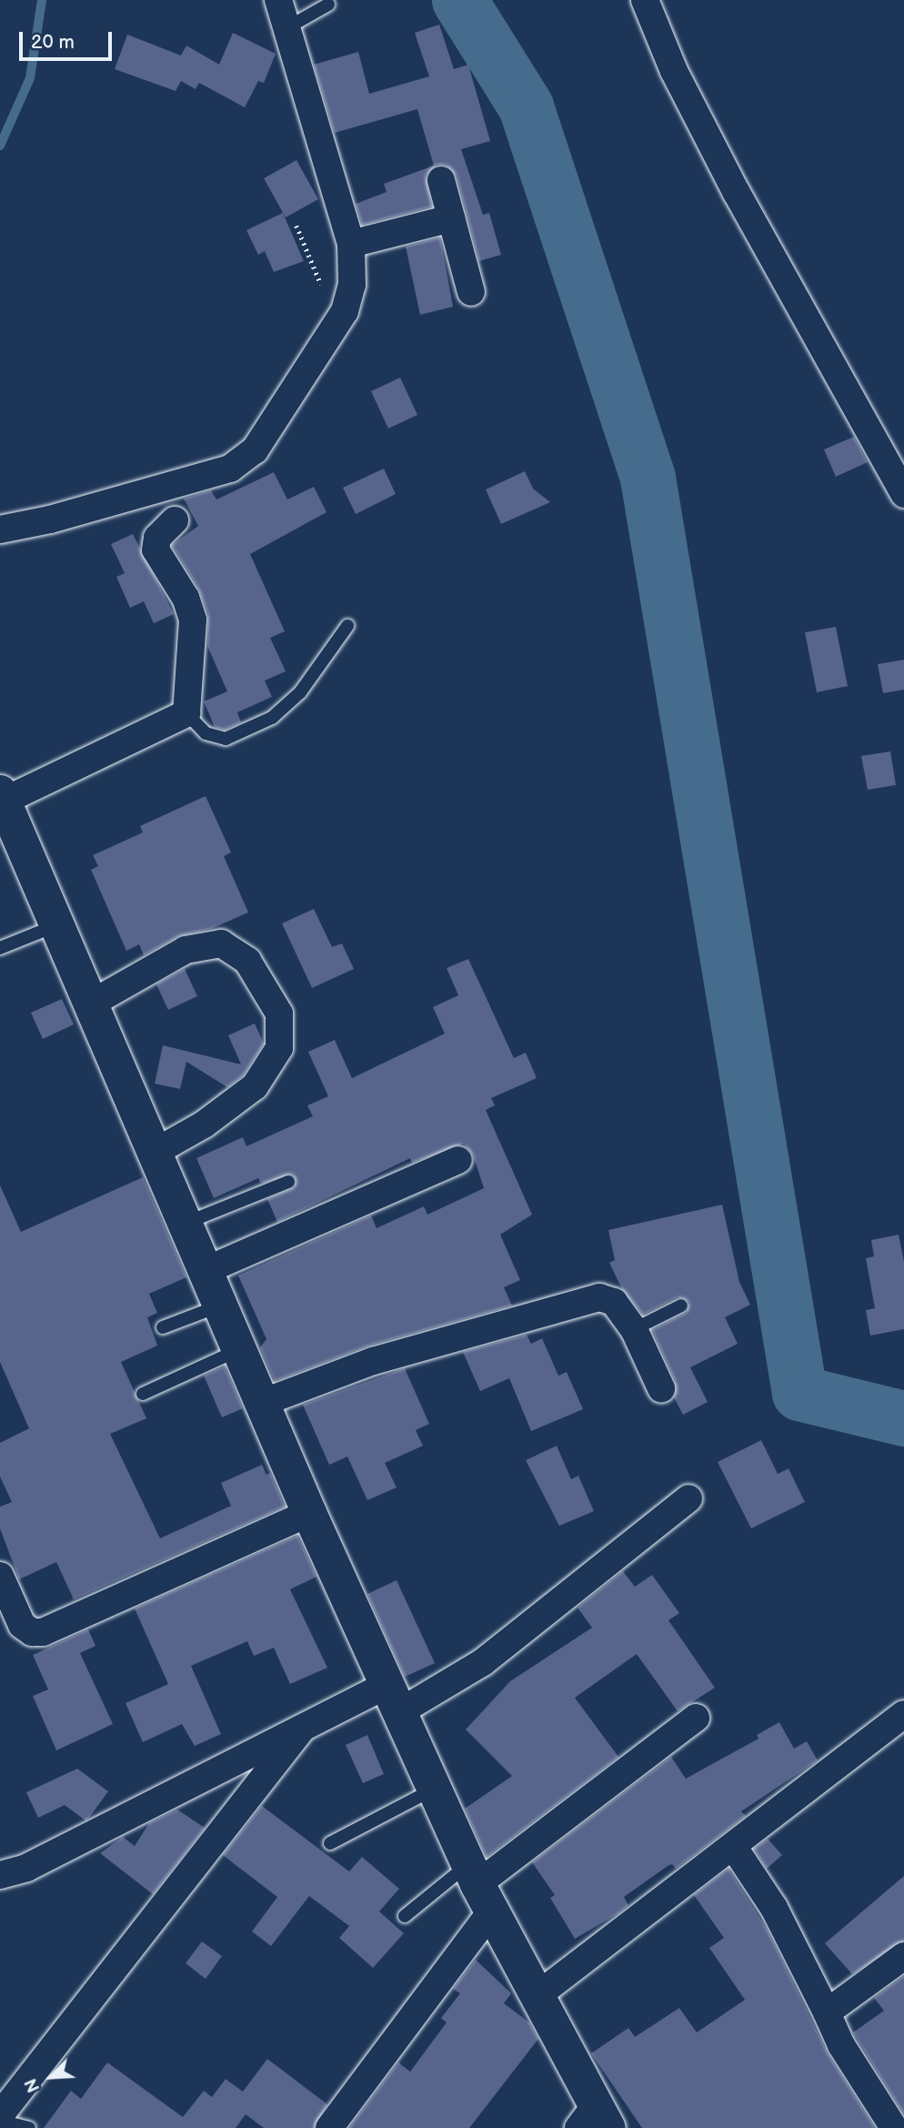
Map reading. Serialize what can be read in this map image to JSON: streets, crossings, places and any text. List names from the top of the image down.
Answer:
{
  "scale_bar": "20 m",
  "north": "bottom left"
}
